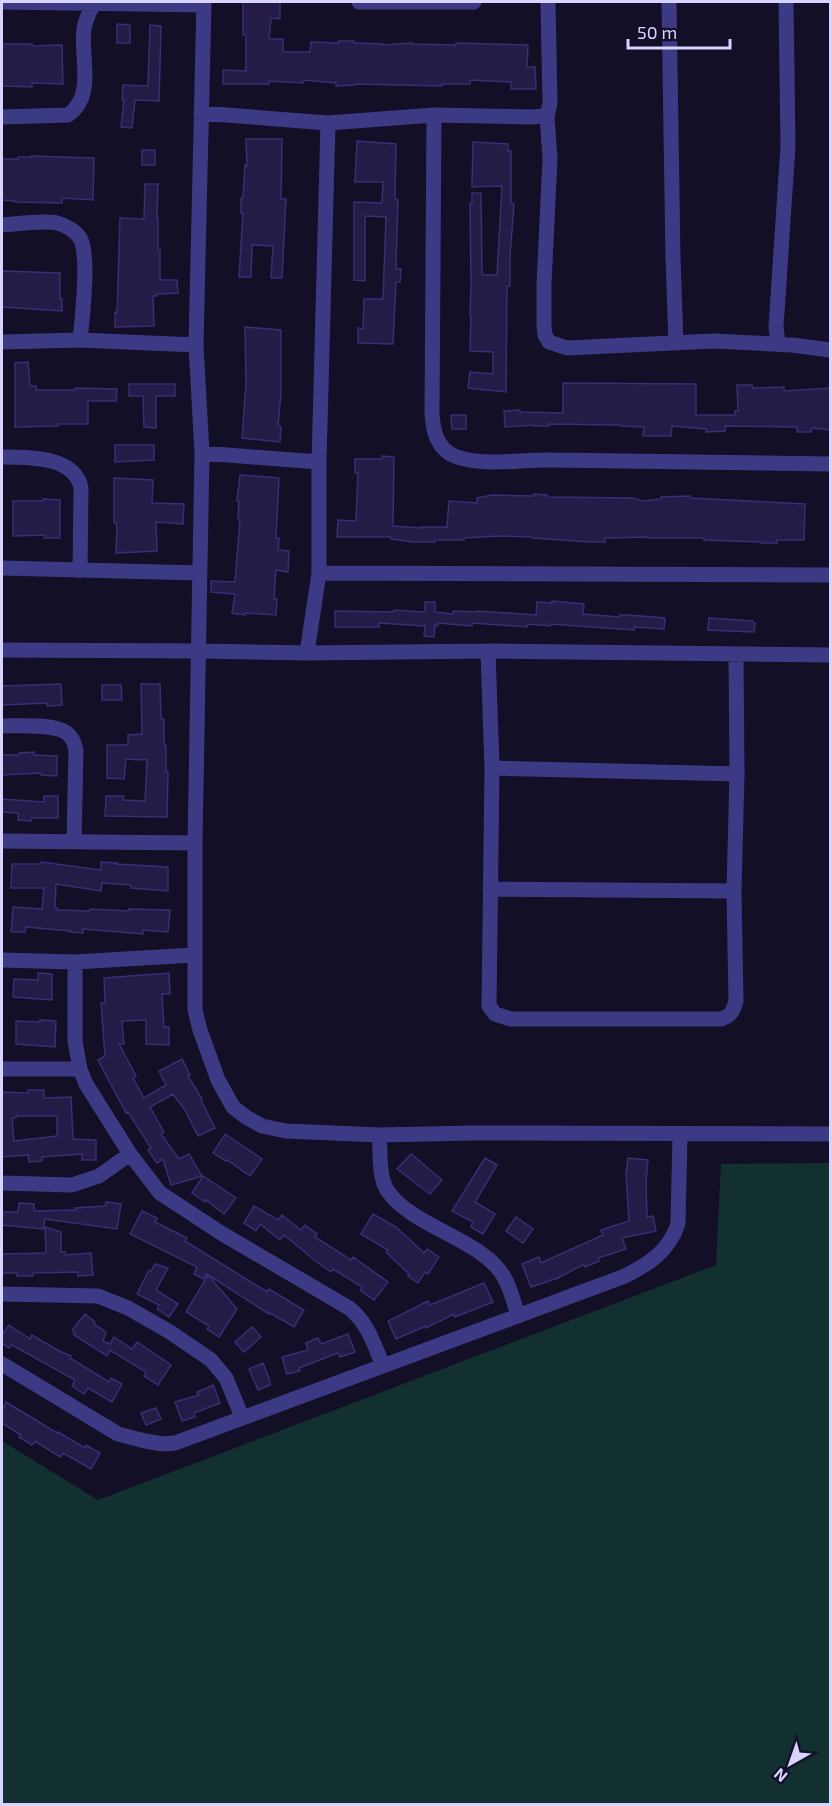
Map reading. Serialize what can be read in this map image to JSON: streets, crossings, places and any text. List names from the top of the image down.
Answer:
{
  "scale_bar": "50 m",
  "north": "bottom left"
}
